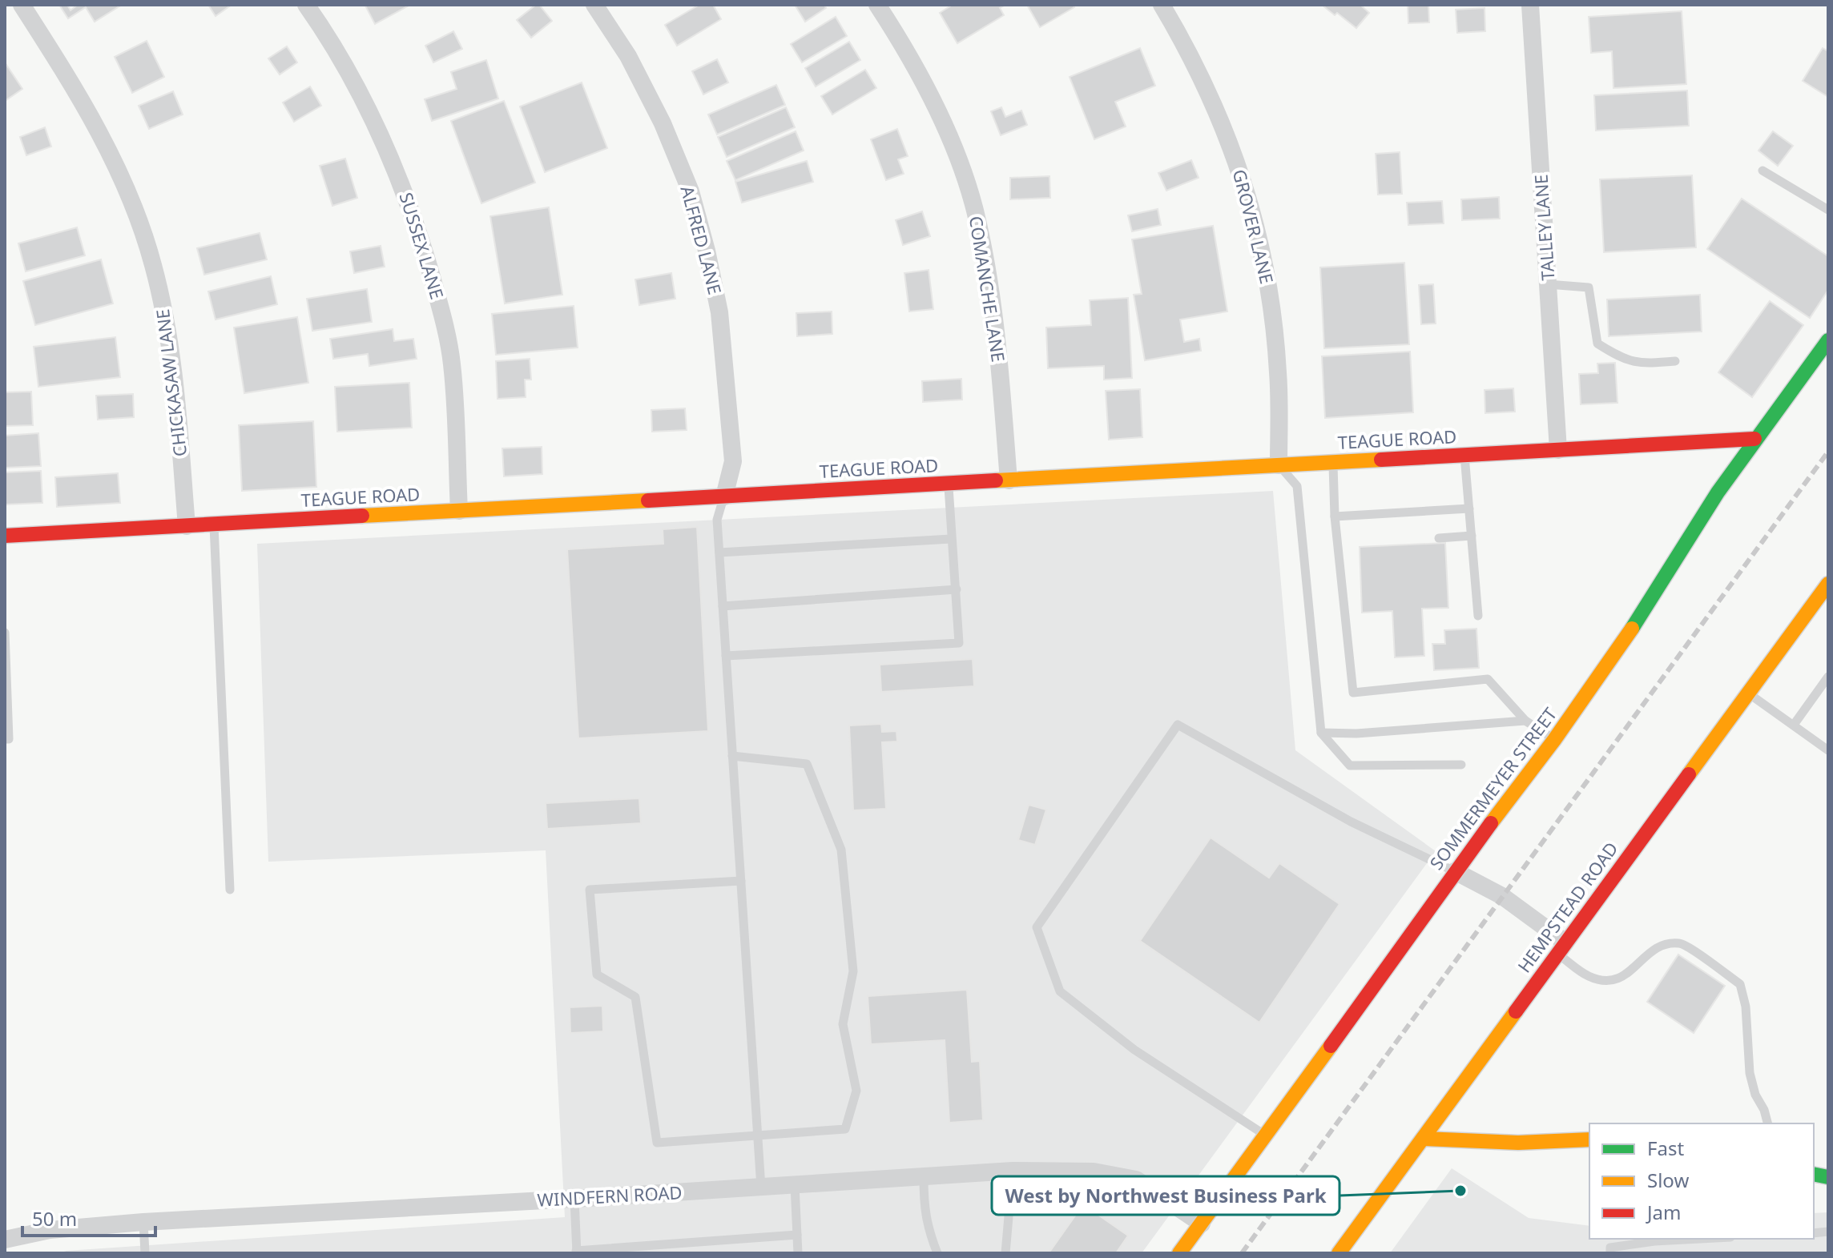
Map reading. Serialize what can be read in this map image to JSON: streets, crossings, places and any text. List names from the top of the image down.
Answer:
{
  "streets": {
    "street": [
      "GROVER LANE",
      "TALLEY LANE",
      "ALFRED LANE",
      "SUSSEX LANE",
      "COMANCHE LANE",
      "CHICKASAW LANE",
      "TEAGUE ROAD",
      "SOMMERMEYER STREET",
      "HEMPSTEAD ROAD",
      "WINDFERN ROAD"
    ]
  },
  "crossings": [
    ["GROVER LANE", "TEAGUE ROAD"],
    ["TALLEY LANE", "TEAGUE ROAD"],
    ["ALFRED LANE", "TEAGUE ROAD"],
    ["SUSSEX LANE", "TEAGUE ROAD"],
    ["COMANCHE LANE", "TEAGUE ROAD"],
    ["CHICKASAW LANE", "TEAGUE ROAD"],
    ["TEAGUE ROAD", "SOMMERMEYER STREET"],
    ["SOMMERMEYER STREET", "WINDFERN ROAD"]
  ],
  "places": ["West by Northwest Business Park"],
  "legend": ["Fast", "Slow", "Jam"],
  "scale_bar": "50 m"
}
